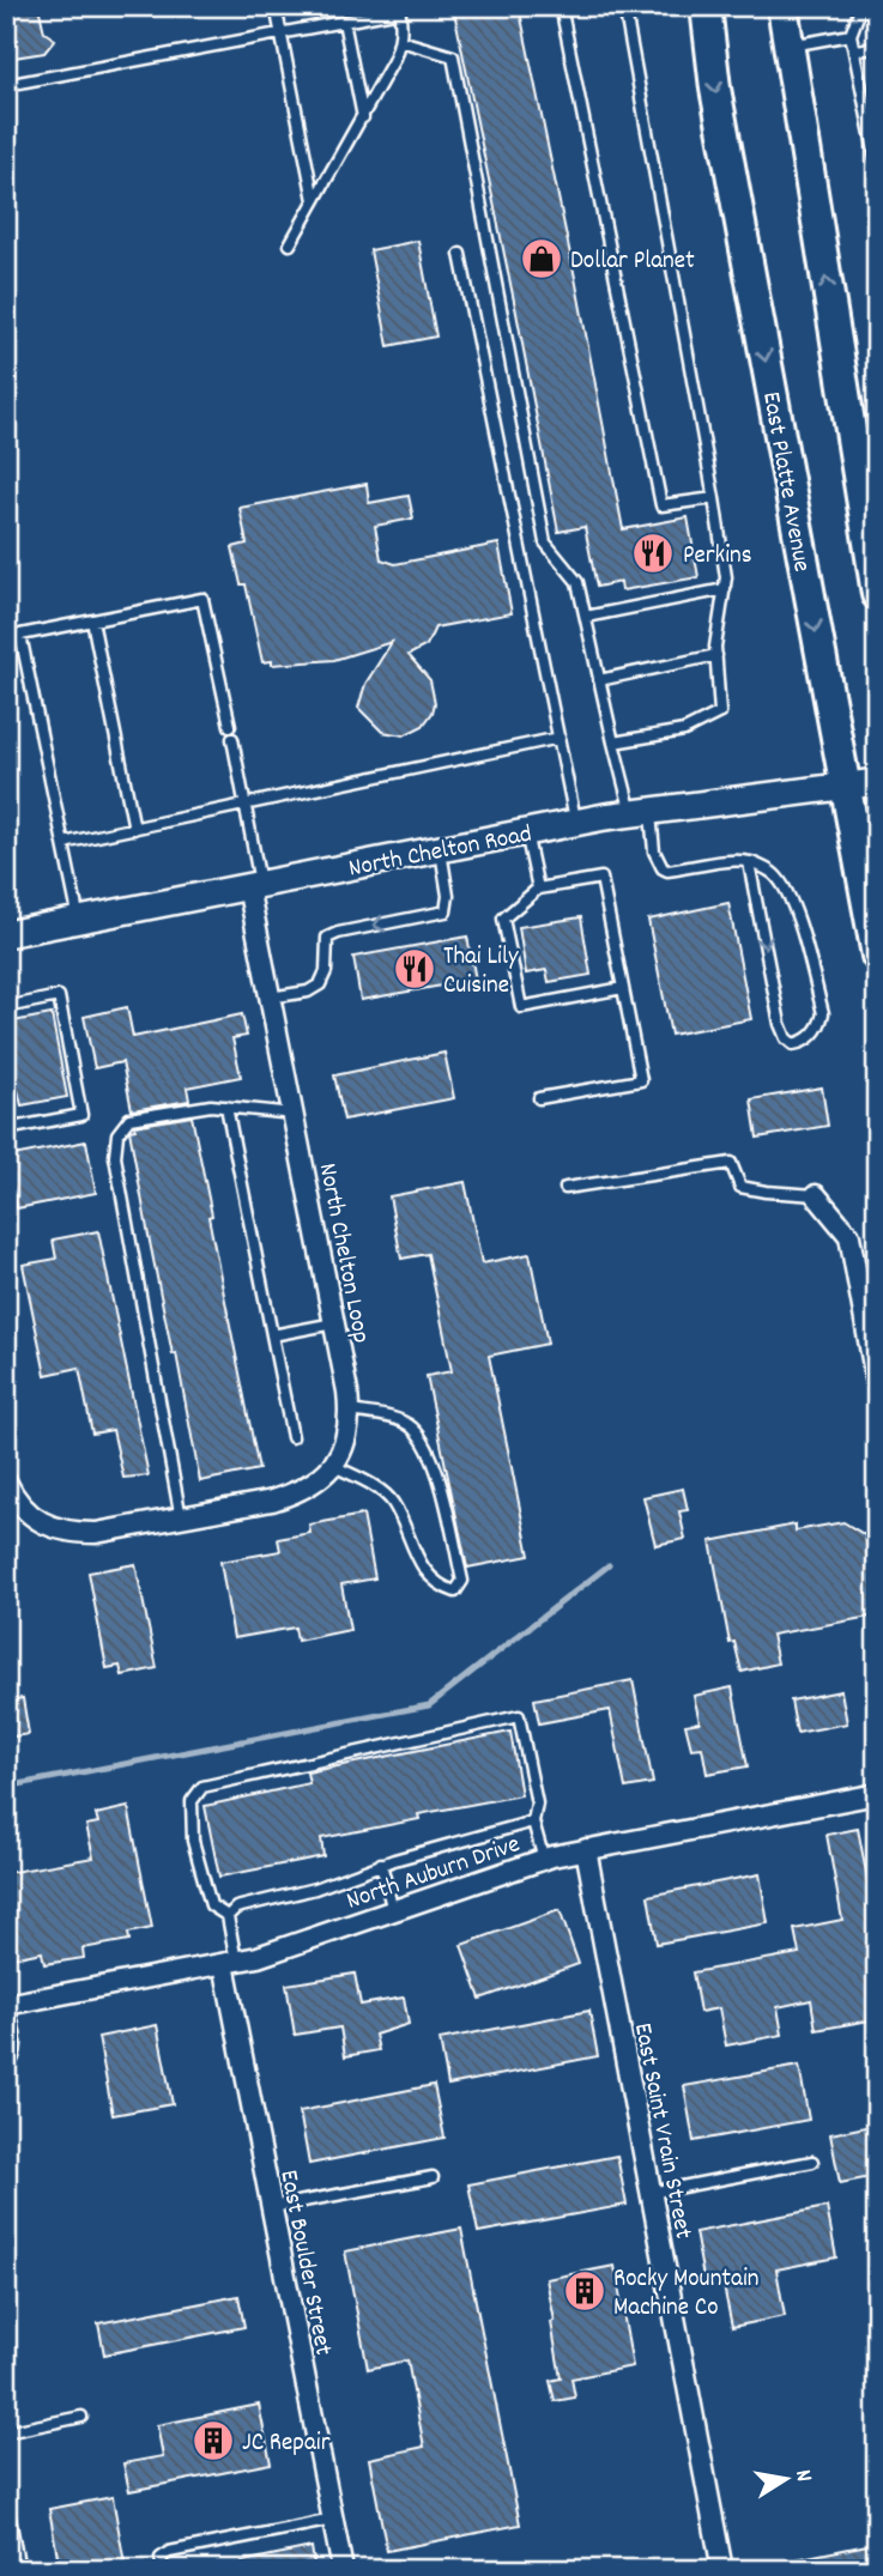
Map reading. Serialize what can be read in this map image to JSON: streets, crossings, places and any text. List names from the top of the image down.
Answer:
{
  "streets": {
    "main road": ["East Platte Avenue", "North Chelton Road"],
    "street": [
      "North Chelton Loop",
      "North Auburn Drive",
      "East Saint Vrain Street",
      "East Boulder Street"
    ]
  },
  "crossings": [
    ["East Platte Avenue", "North Chelton Road"],
    ["North Chelton Road", "North Chelton Loop"],
    ["North Auburn Drive", "East Saint Vrain Street"],
    ["North Auburn Drive", "East Boulder Street"]
  ],
  "places": {
    "shop": ["Dollar Planet"],
    "restaurant": ["Perkins", "Thai Lily Cuisine"],
    "building": ["Rocky Mountain Machine Co", "JC Repair"]
  },
  "north": "right"
}
